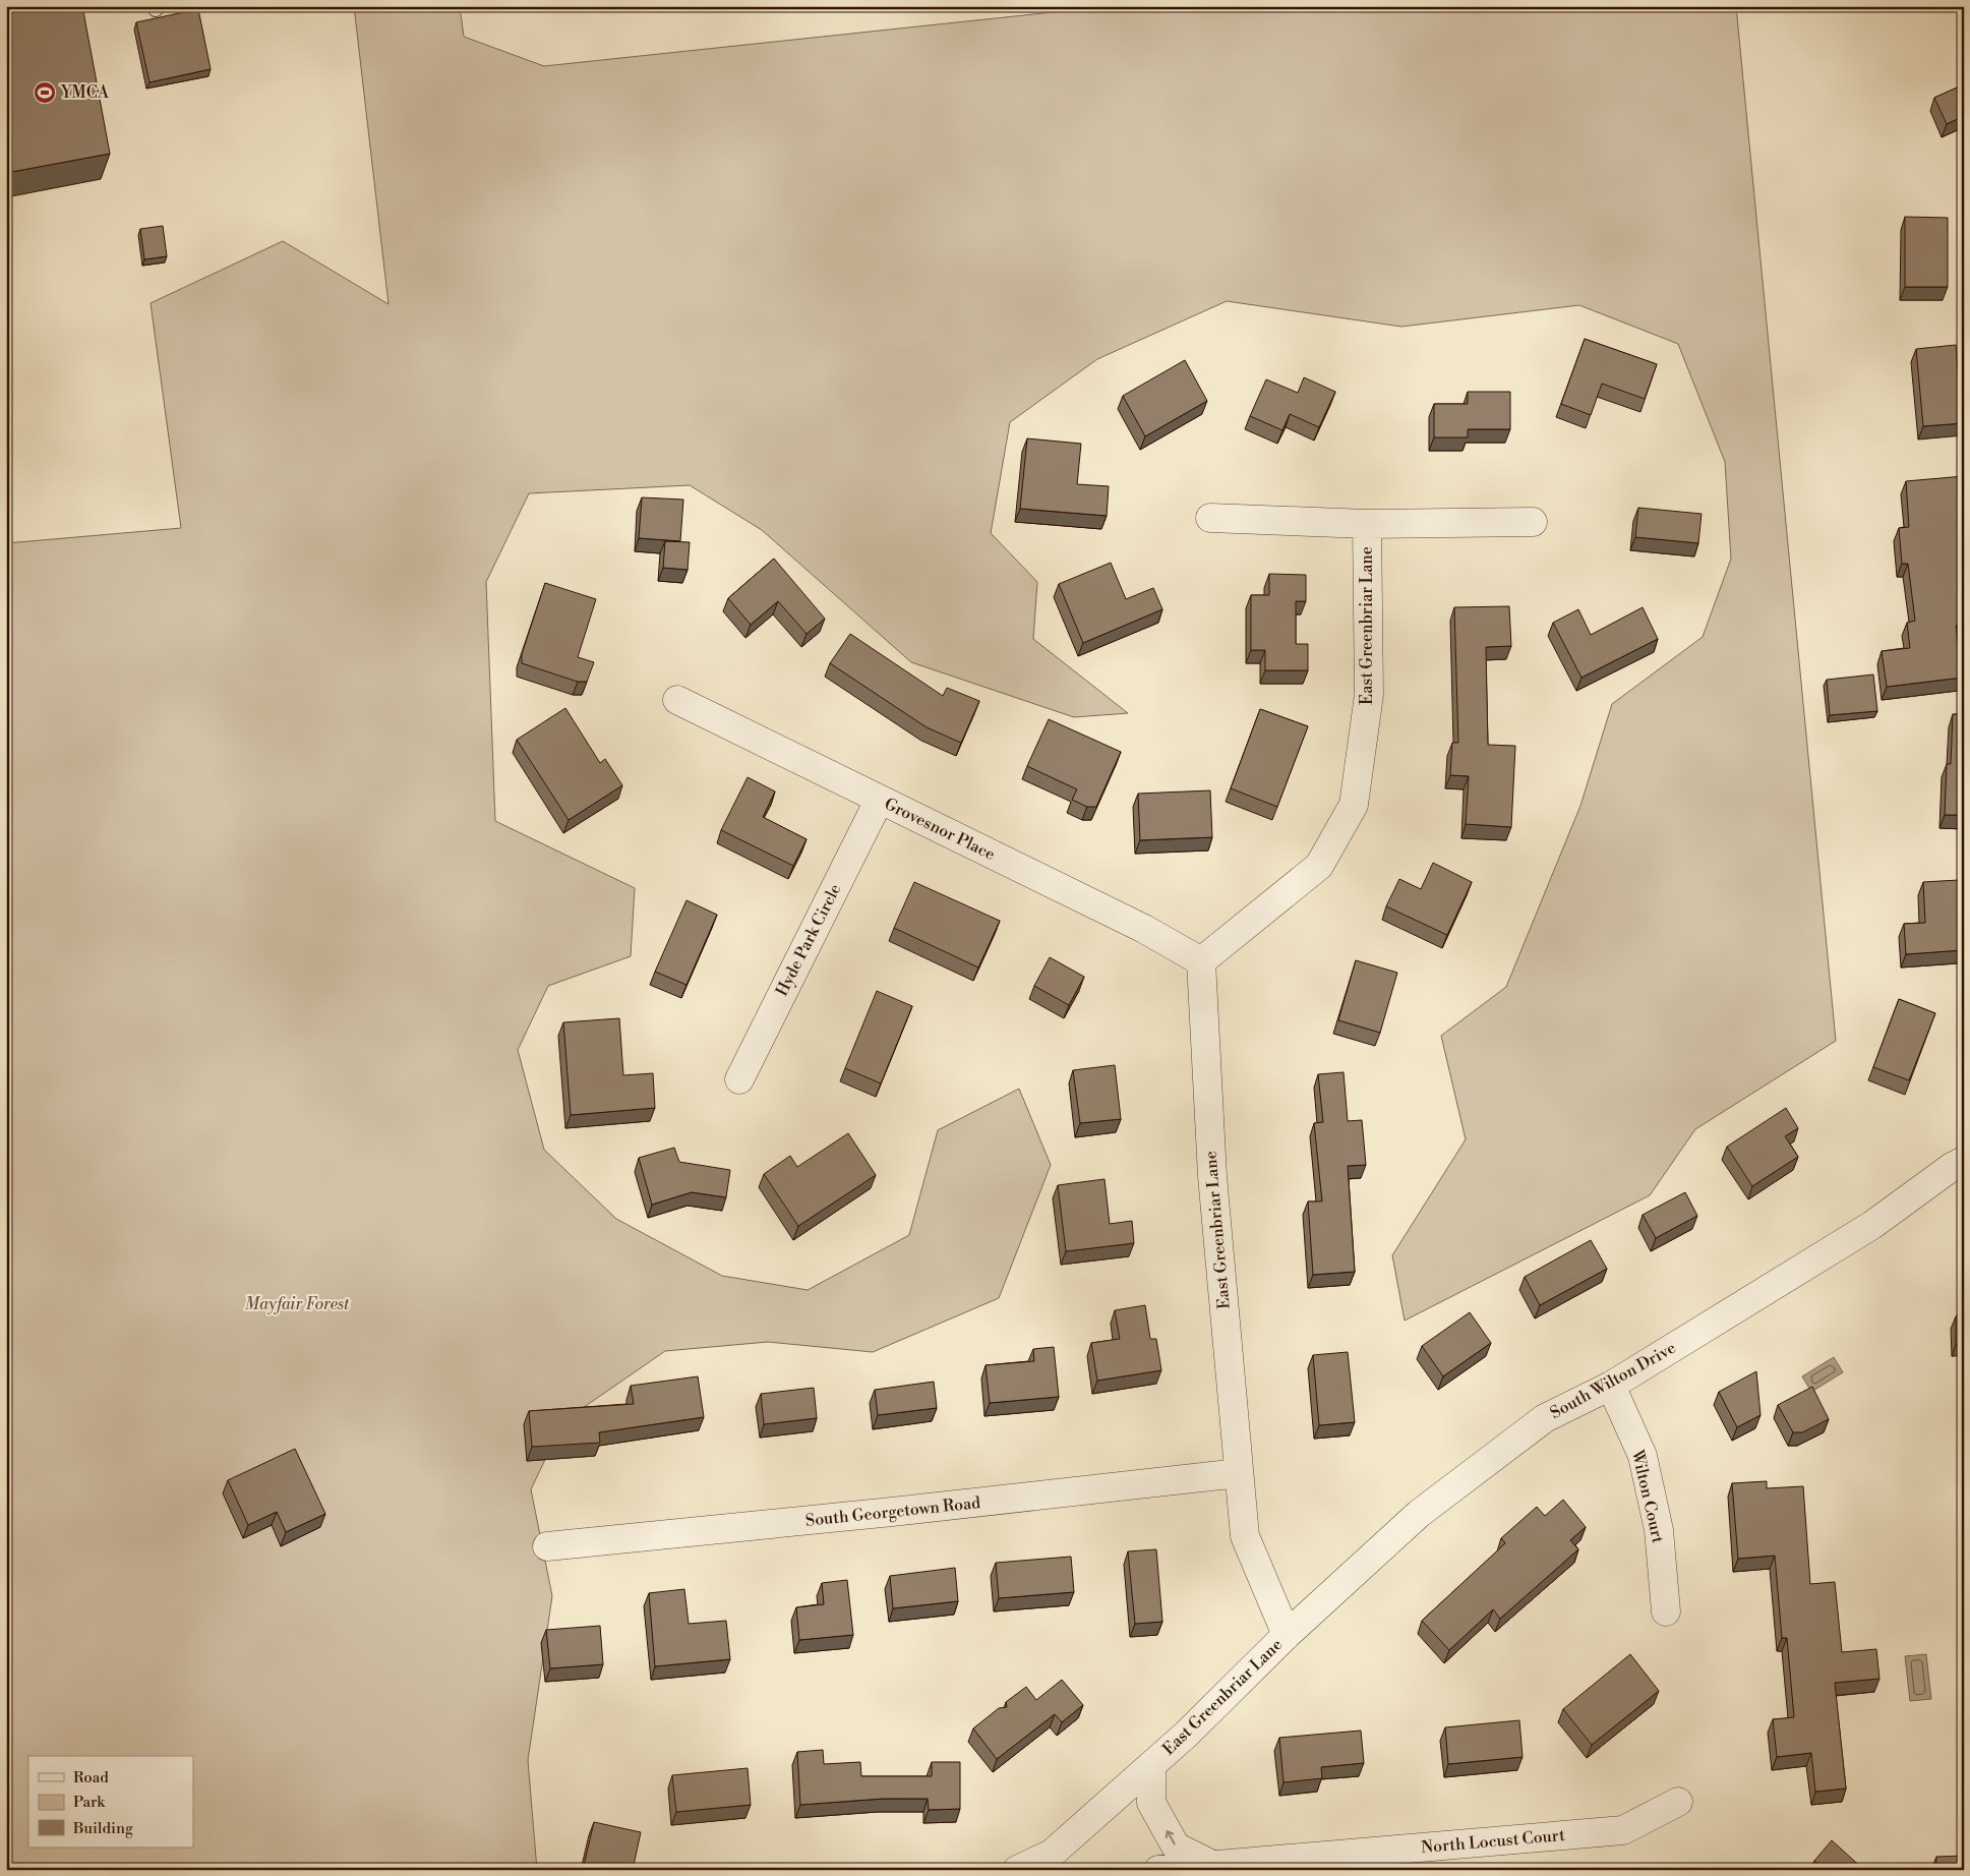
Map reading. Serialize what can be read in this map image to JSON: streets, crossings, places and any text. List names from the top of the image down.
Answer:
{
  "streets": {
    "street": [
      "East Greenbriar Lane",
      "Grovesnor Place",
      "Hyde Park Circle",
      "South Wilton Drive",
      "Wilton Court",
      "South Georgetown Road",
      "North Locust Court"
    ]
  },
  "crossings": [
    ["East Greenbriar Lane", "Grovesnor Place"],
    ["East Greenbriar Lane", "South Wilton Drive"],
    ["East Greenbriar Lane", "South Georgetown Road"],
    ["Grovesnor Place", "Hyde Park Circle"],
    ["South Wilton Drive", "Wilton Court"]
  ],
  "parks": ["Mayfair Forest"],
  "places": {
    "sports": ["YMCA"]
  },
  "legend": ["Road", "Park", "Building"]
}
